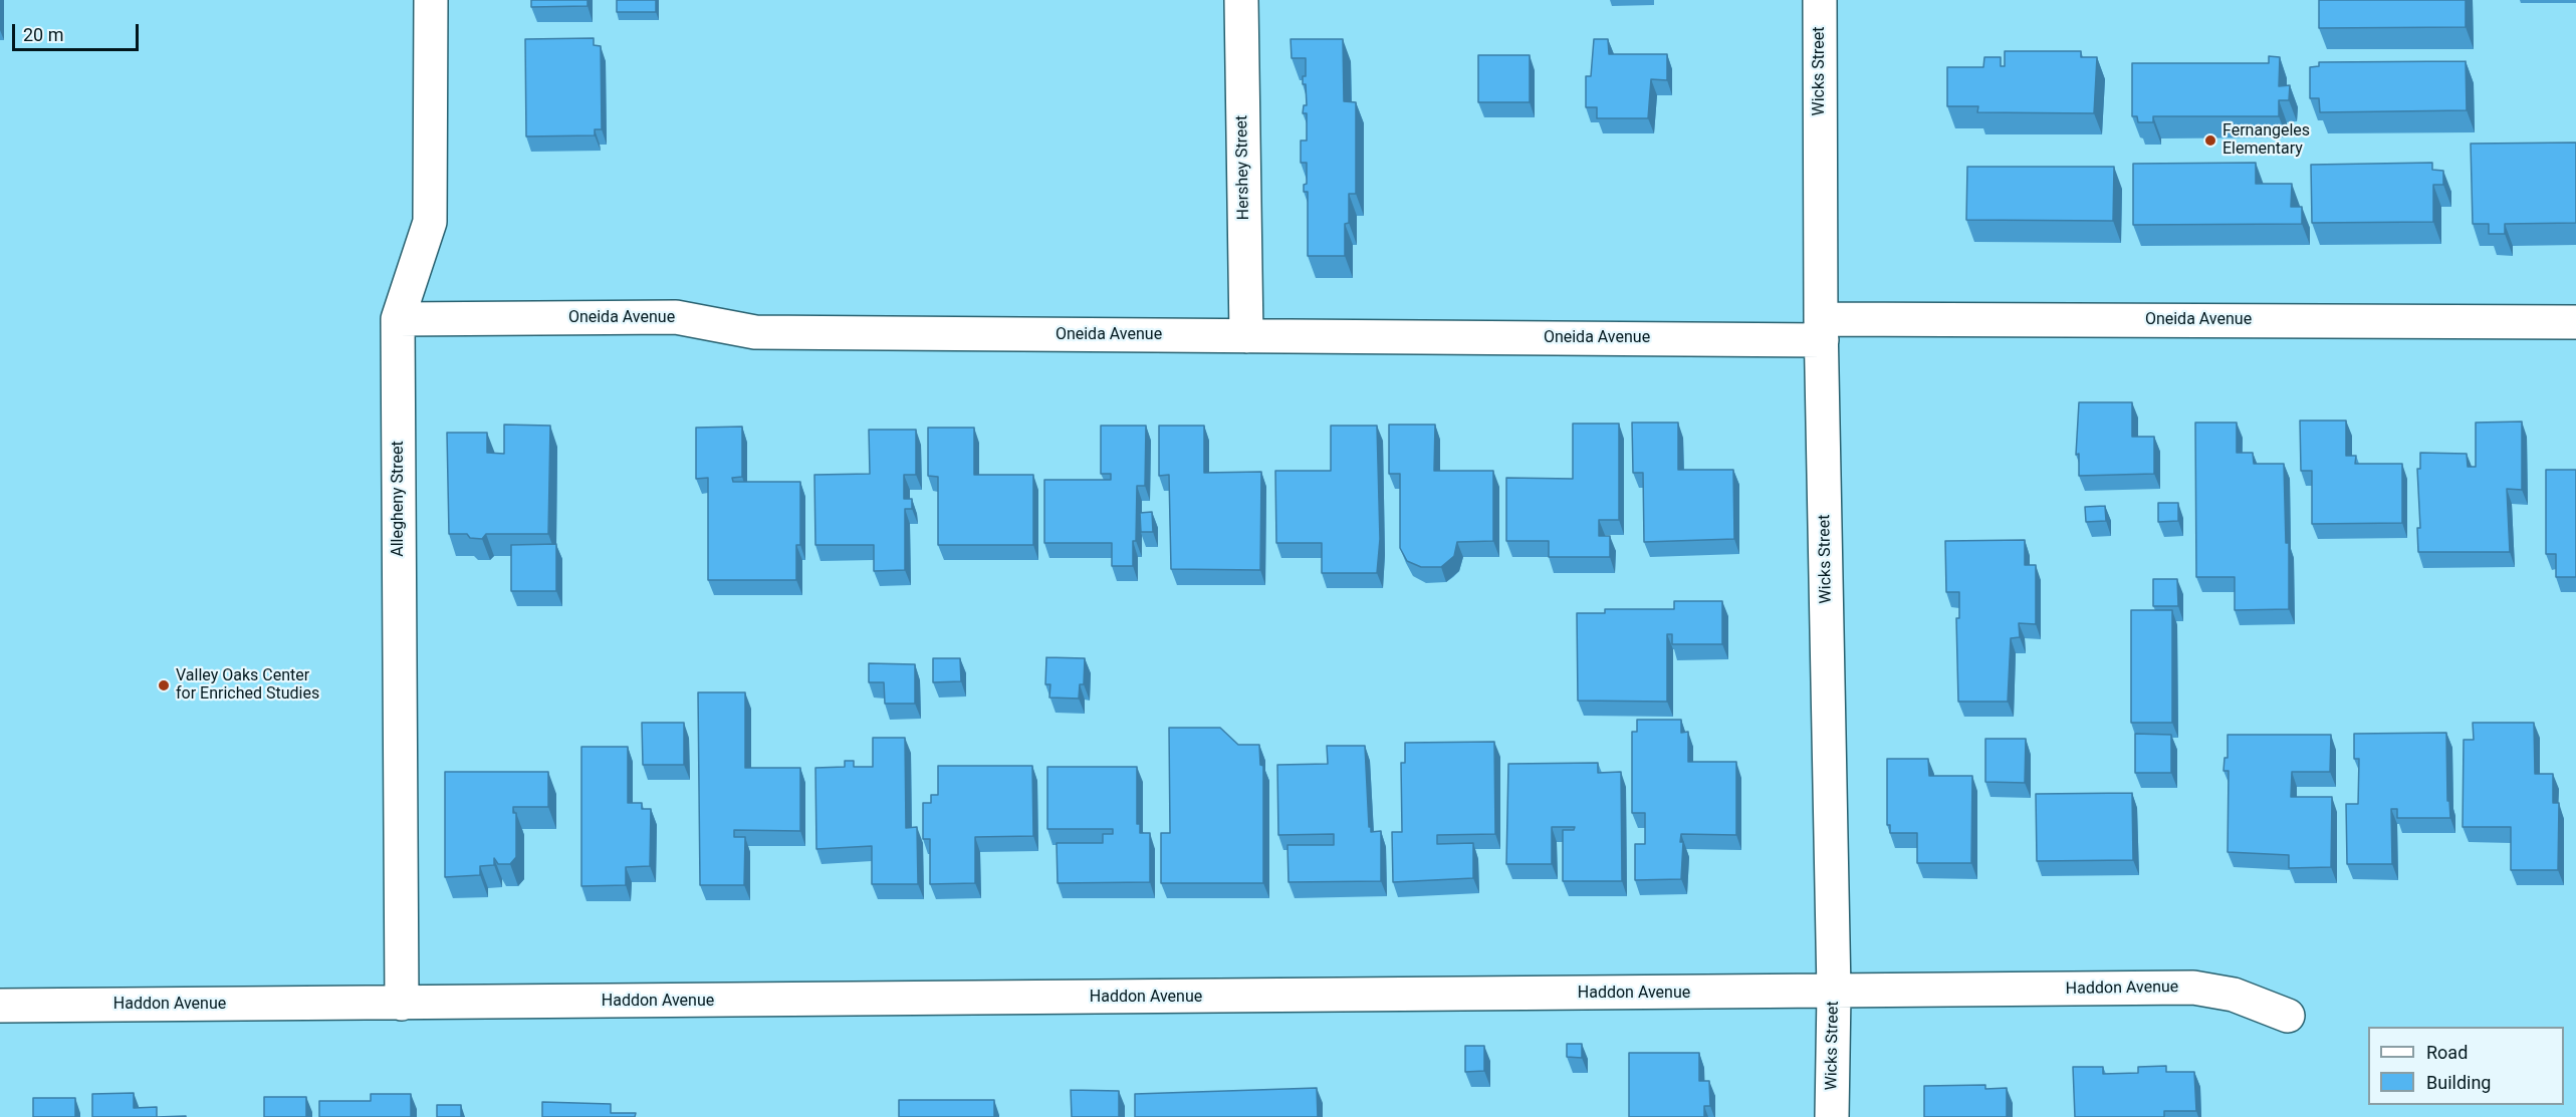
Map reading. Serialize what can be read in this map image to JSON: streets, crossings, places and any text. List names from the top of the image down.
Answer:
{
  "streets": {
    "street": [
      "Wicks Street",
      "Hershey Street",
      "Oneida Avenue",
      "Allegheny Street",
      "Haddon Avenue"
    ]
  },
  "crossings": [
    ["Wicks Street", "Oneida Avenue"],
    ["Wicks Street", "Haddon Avenue"],
    ["Hershey Street", "Oneida Avenue"],
    ["Oneida Avenue", "Allegheny Street"],
    ["Allegheny Street", "Haddon Avenue"]
  ],
  "places": ["Fernangeles Elementary", "Valley Oaks Center for Enriched Studies"],
  "legend": ["Road", "Building"],
  "scale_bar": "20 m"
}
